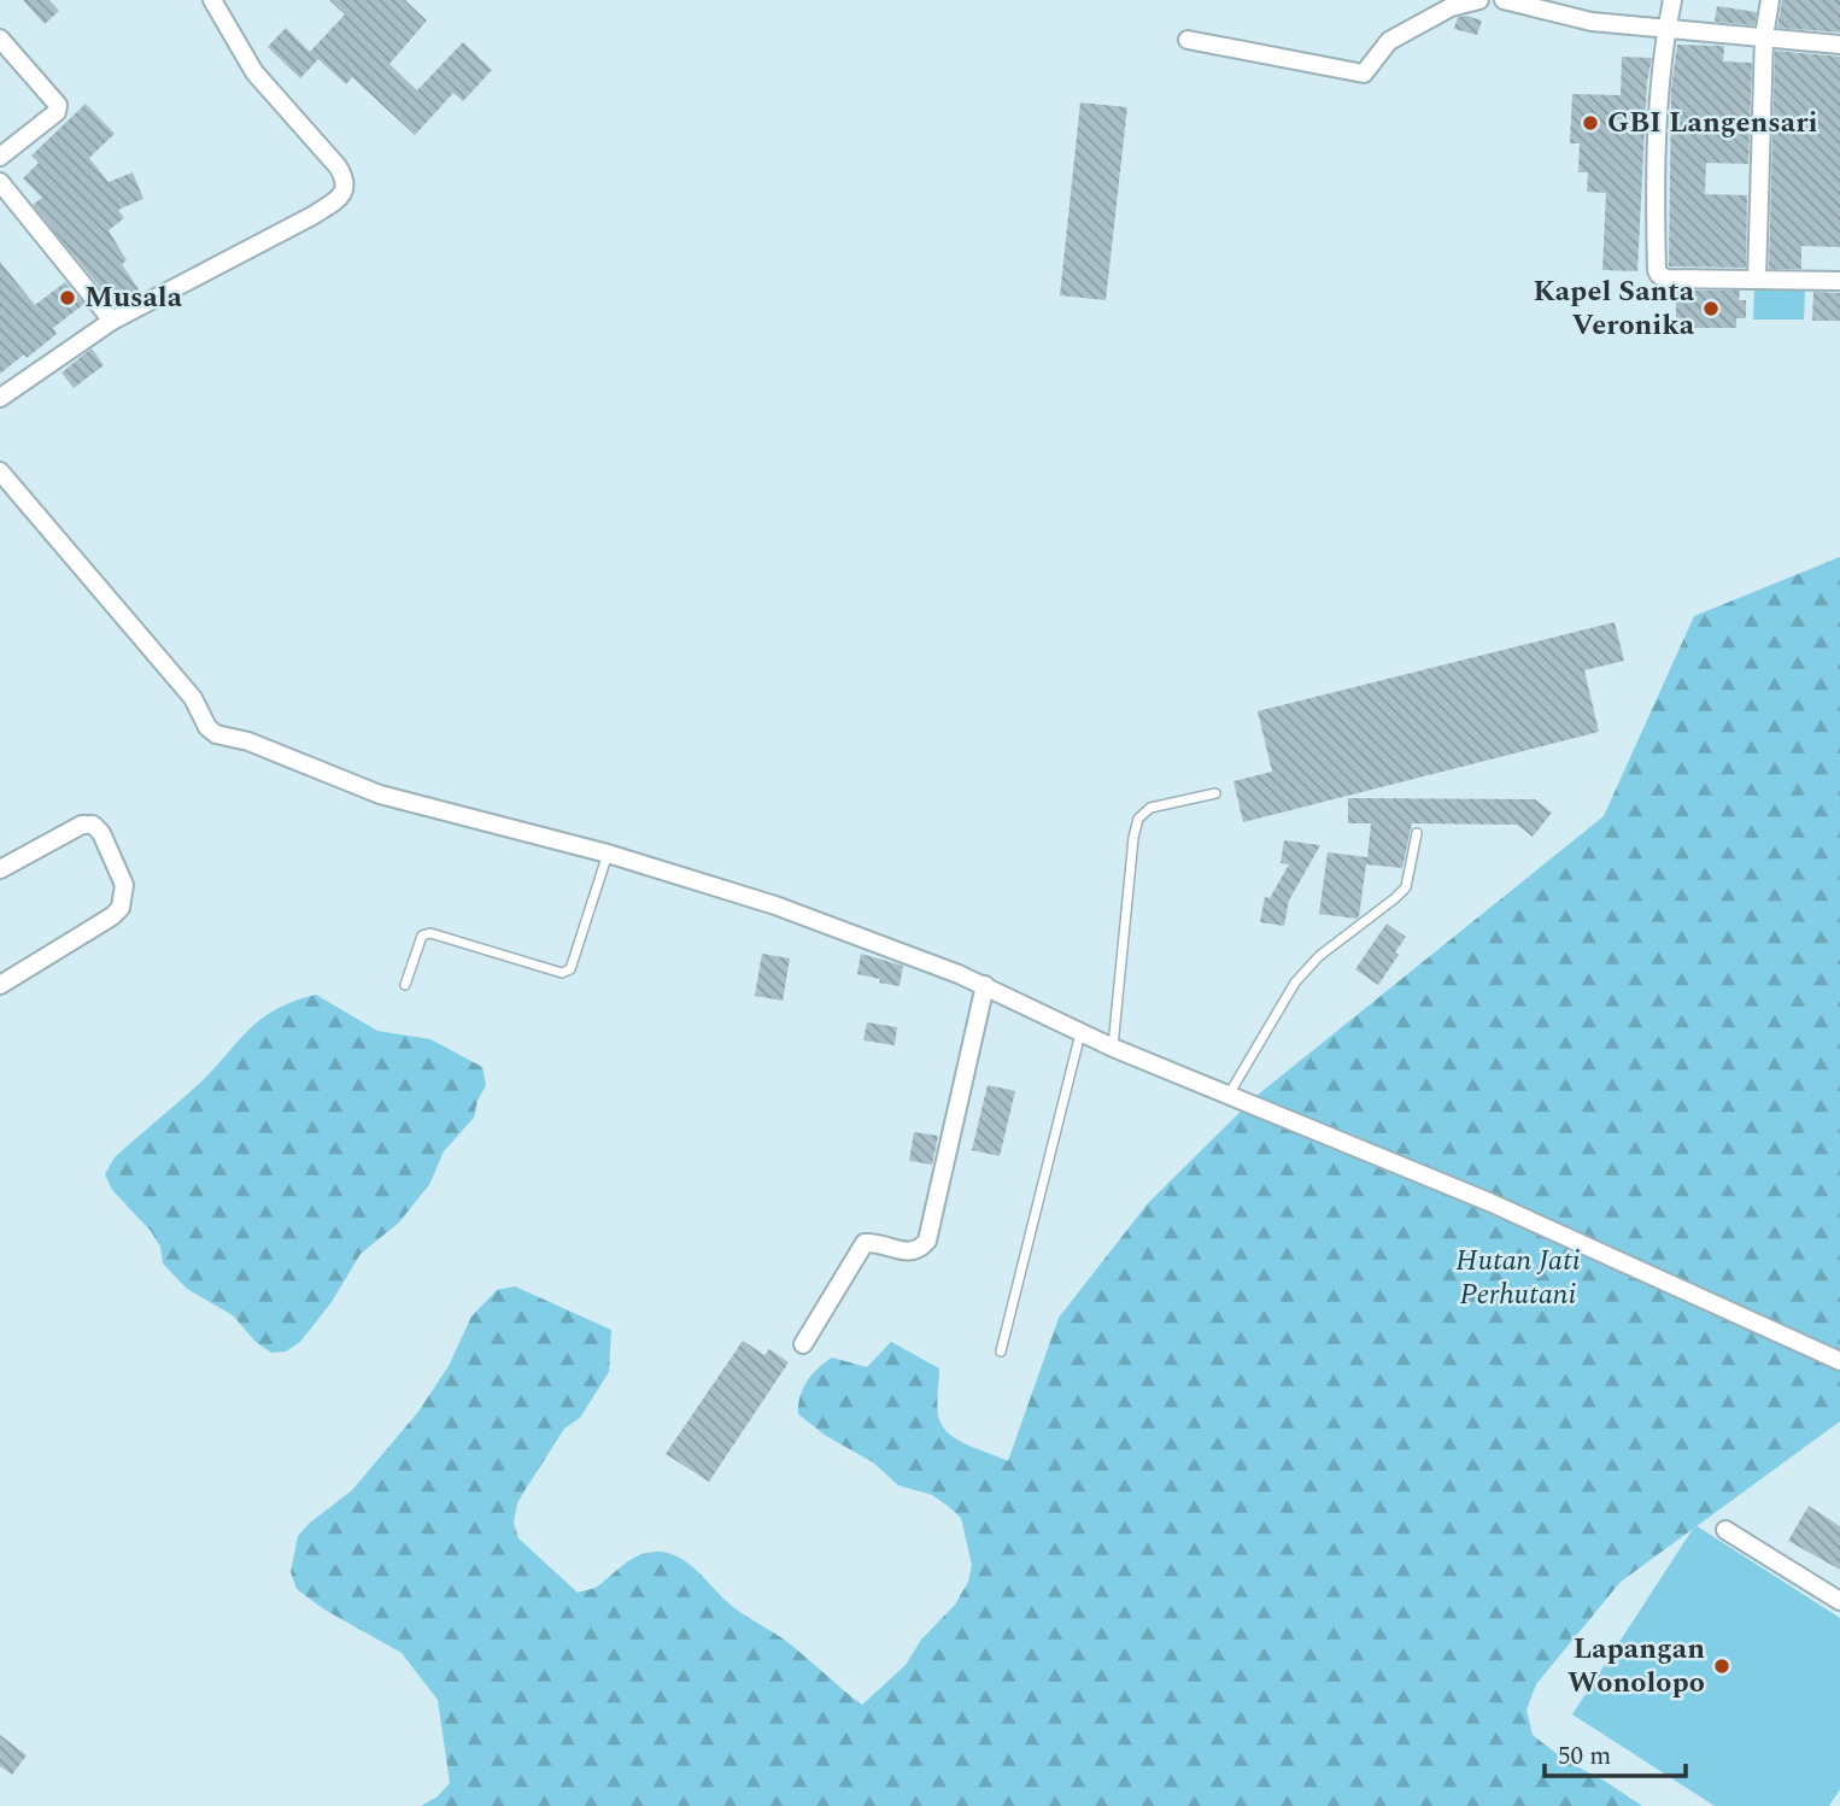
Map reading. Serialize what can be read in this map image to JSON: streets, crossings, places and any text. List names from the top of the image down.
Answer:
{
  "parks": ["Hutan Jati Perhutani"],
  "places": [
    "GBI Langensari",
    "Musala",
    "Kapel Santa Veronika",
    "Lapangan Wonolopo"
  ],
  "scale_bar": "50 m"
}
